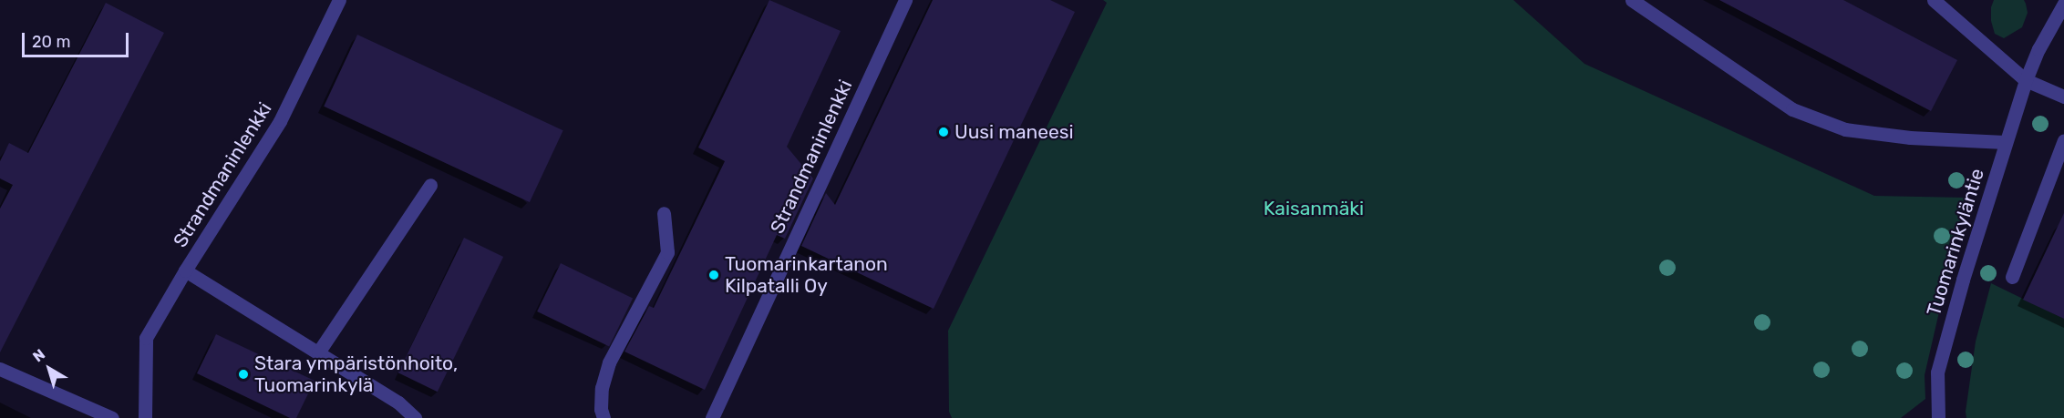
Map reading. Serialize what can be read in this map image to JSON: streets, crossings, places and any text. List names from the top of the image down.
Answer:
{
  "streets": {
    "street": ["Strandmaninlenkki", "Tuomarinkyläntie"]
  },
  "parks": ["Kaisanmäki"],
  "places": ["Uusi maneesi", "Tuomarinkartanon Kilpatalli Oy", "Stara ympäristönhoito, Tuomarinkylä"],
  "scale_bar": "20 m",
  "north": "top left"
}
